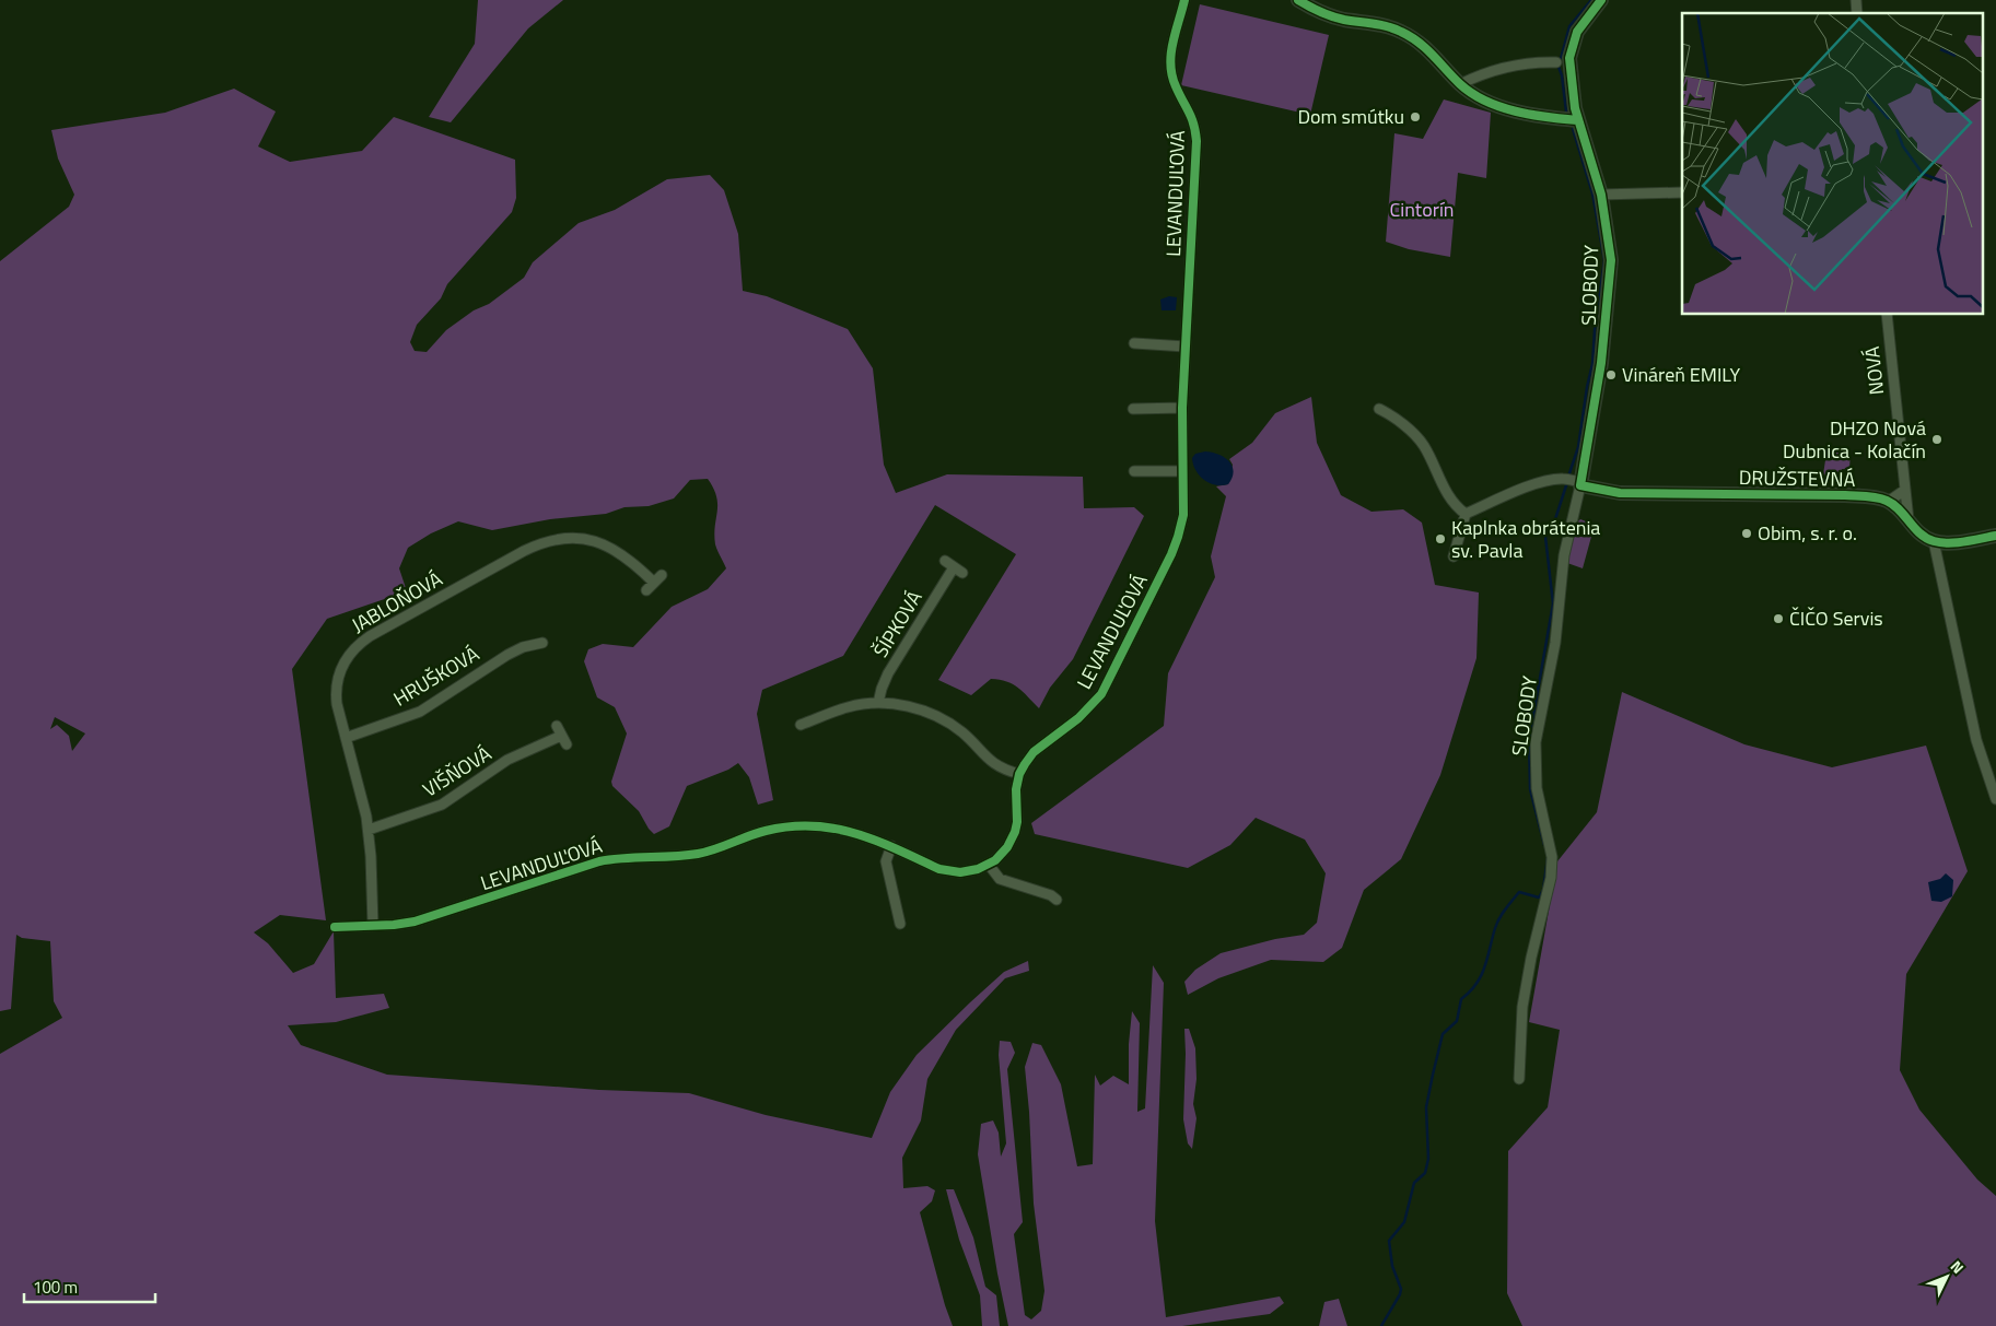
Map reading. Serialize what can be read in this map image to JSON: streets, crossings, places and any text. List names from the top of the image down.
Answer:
{
  "streets": {
    "street": [
      "LEVANDUĽOVÁ",
      "SLOBODY",
      "NOVÁ",
      "DRUŽSTEVNÁ",
      "JABLOŇOVÁ",
      "ŠÍPKOVÁ",
      "HRUŠKOVÁ",
      "VIŠŇOVÁ"
    ]
  },
  "crossings": [
    ["LEVANDUĽOVÁ", "JABLOŇOVÁ"],
    ["SLOBODY", "DRUŽSTEVNÁ"],
    ["NOVÁ", "DRUŽSTEVNÁ"],
    ["JABLOŇOVÁ", "HRUŠKOVÁ"],
    ["JABLOŇOVÁ", "VIŠŇOVÁ"]
  ],
  "parks": ["Cintorín"],
  "places": [
    "Dom smútku",
    "Vináreň EMILY",
    "DHZO Nová Dubnica - Kolačín",
    "Obim, s. r. o.",
    "Kaplnka obrátenia sv. Pavla",
    "ČIČO Servis"
  ],
  "scale_bar": "100 m",
  "north": "top right"
}
